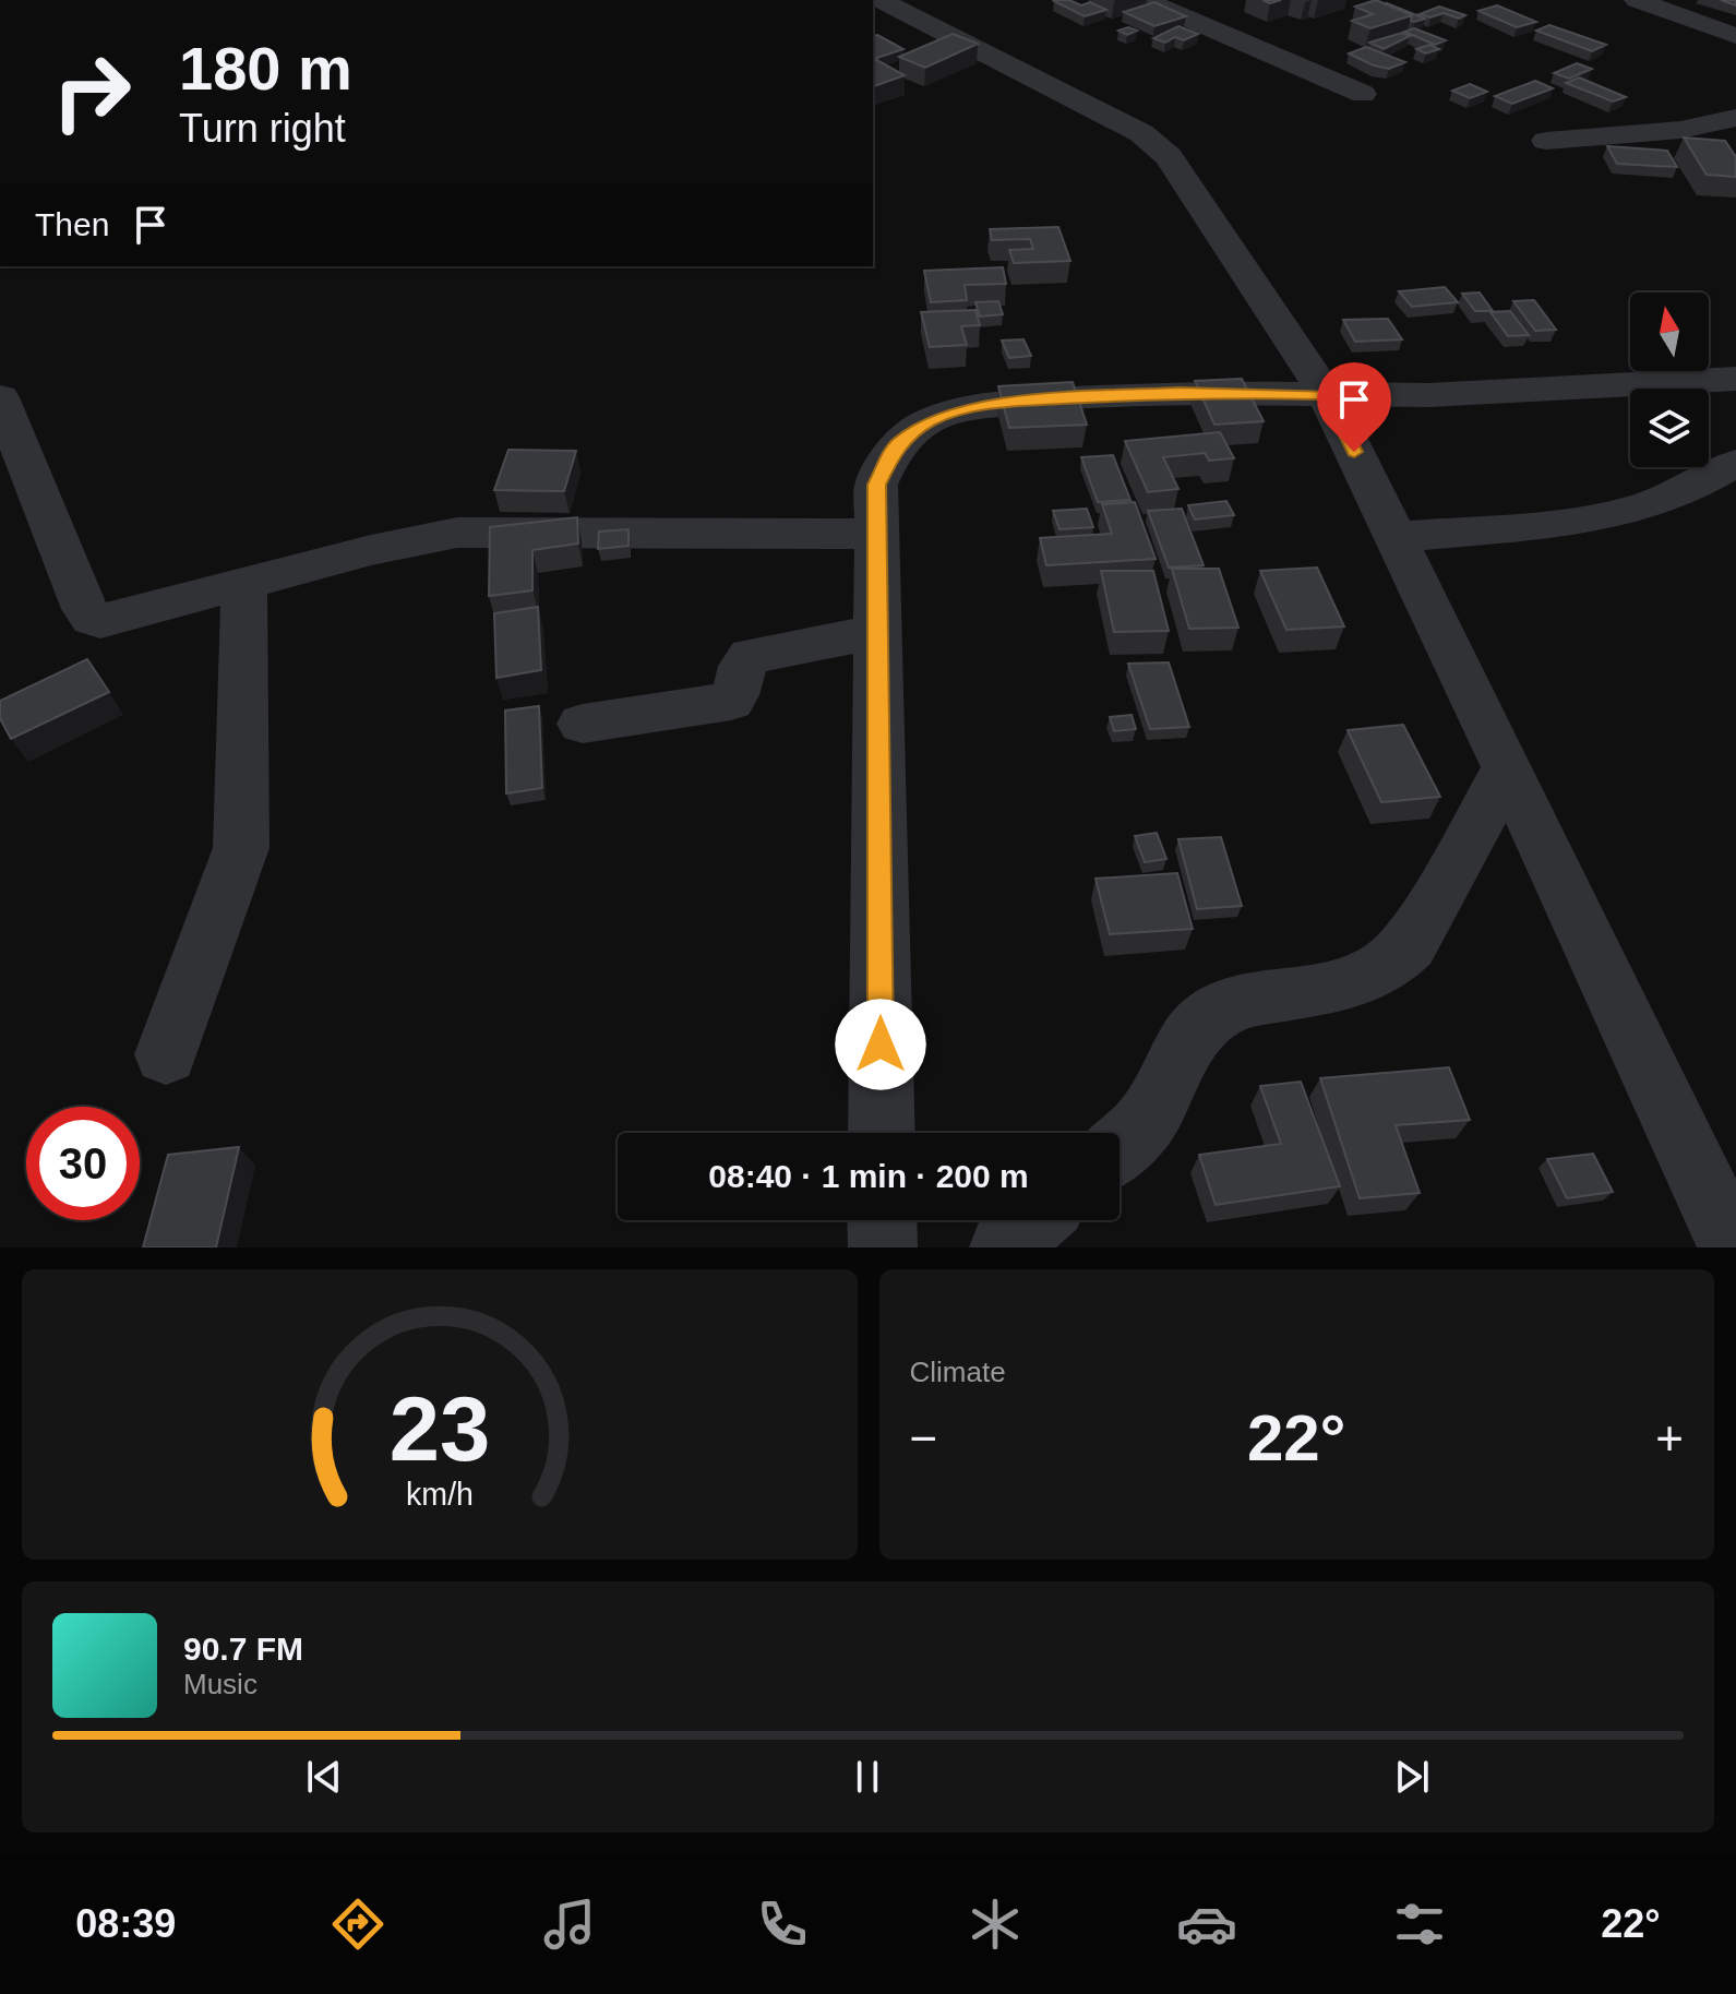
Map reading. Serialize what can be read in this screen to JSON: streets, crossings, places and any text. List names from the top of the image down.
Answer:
{
  "north": "top",
  "page": {
    "turn": ["180 m", "Turn right"],
    "then": "Then",
    "limit": "30",
    "trip": "08:40 · 1 min · 200 m",
    "tile": "Climate",
    "heat": ["−", "22°", "+"],
    "song": ["90.7 FM", "Music"],
    "tabs": ["08:39", "22°"],
    "gauge": ["23", "km/h"]
  }
}
